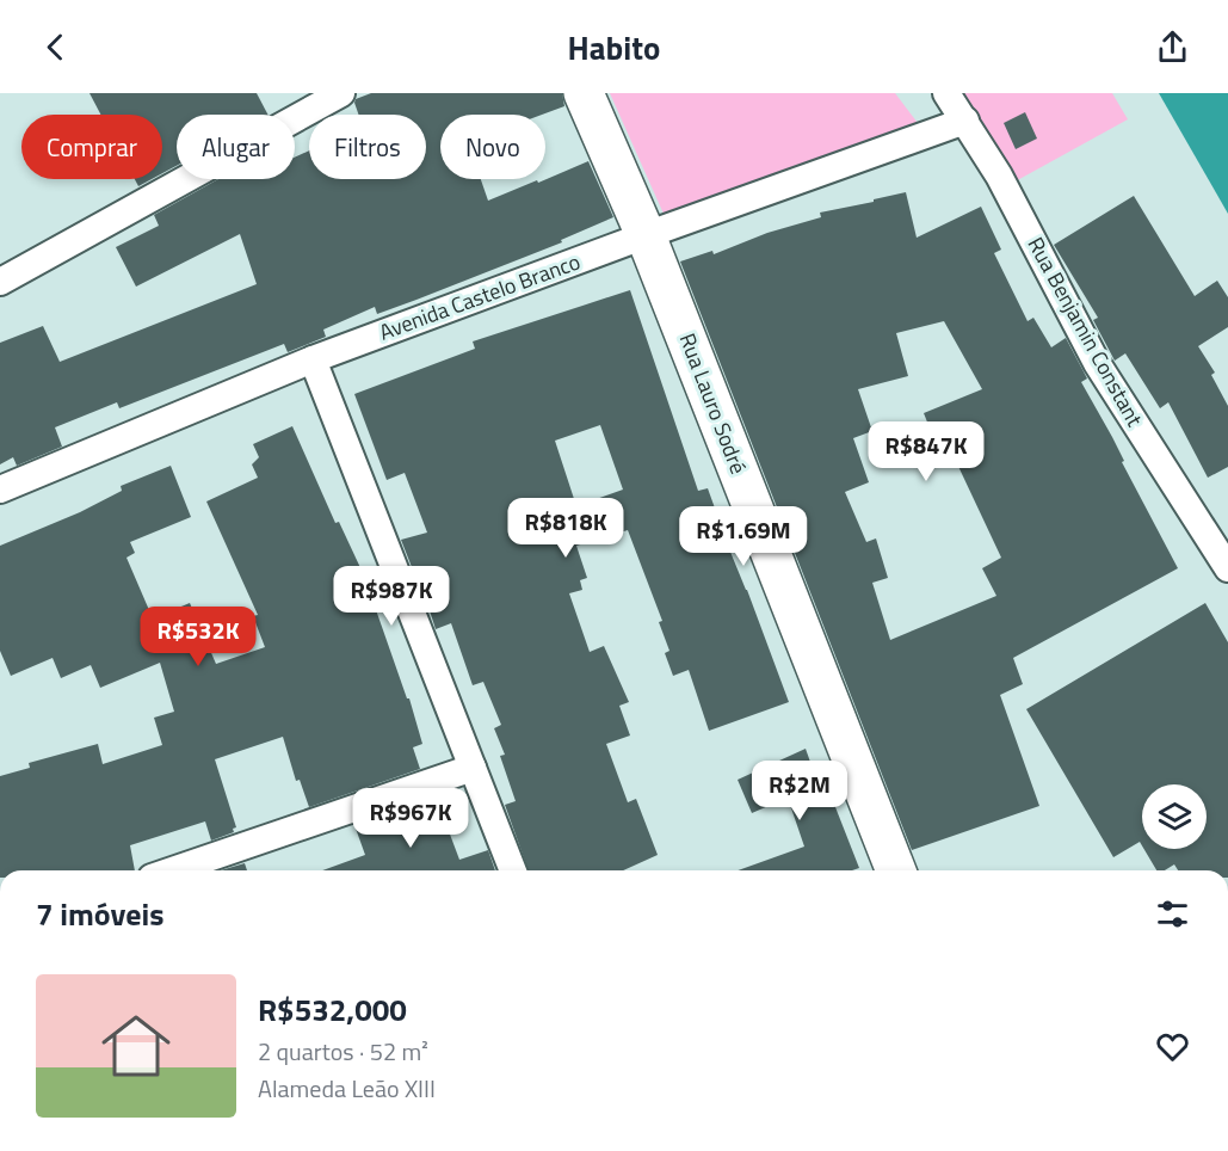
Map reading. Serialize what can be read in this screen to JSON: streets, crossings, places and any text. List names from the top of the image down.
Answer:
{
  "streets": {
    "street": ["Avenida Castelo Branco", "Rua Benjamin Constant", "Rua Lauro Sodré"]
  },
  "crossings": [
    ["Avenida Castelo Branco", "Rua Benjamin Constant"],
    ["Avenida Castelo Branco", "Rua Lauro Sodré"]
  ],
  "page": {
    "header": "Habito",
    "chip": [
      "Comprar",
      "Alugar",
      "Filtros",
      "Novo"
    ],
    "price": [
      "R$847K",
      "R$818K",
      "R$1.69M",
      "R$987K",
      "R$532K",
      "R$2M",
      "R$967K"
    ],
    "heading": "7 imóveis",
    "list": [
      {
        "name": "R$532,000",
        "note": "2 quartos · 52 m² · Alameda Leão XIII"
      }
    ]
  }
}
